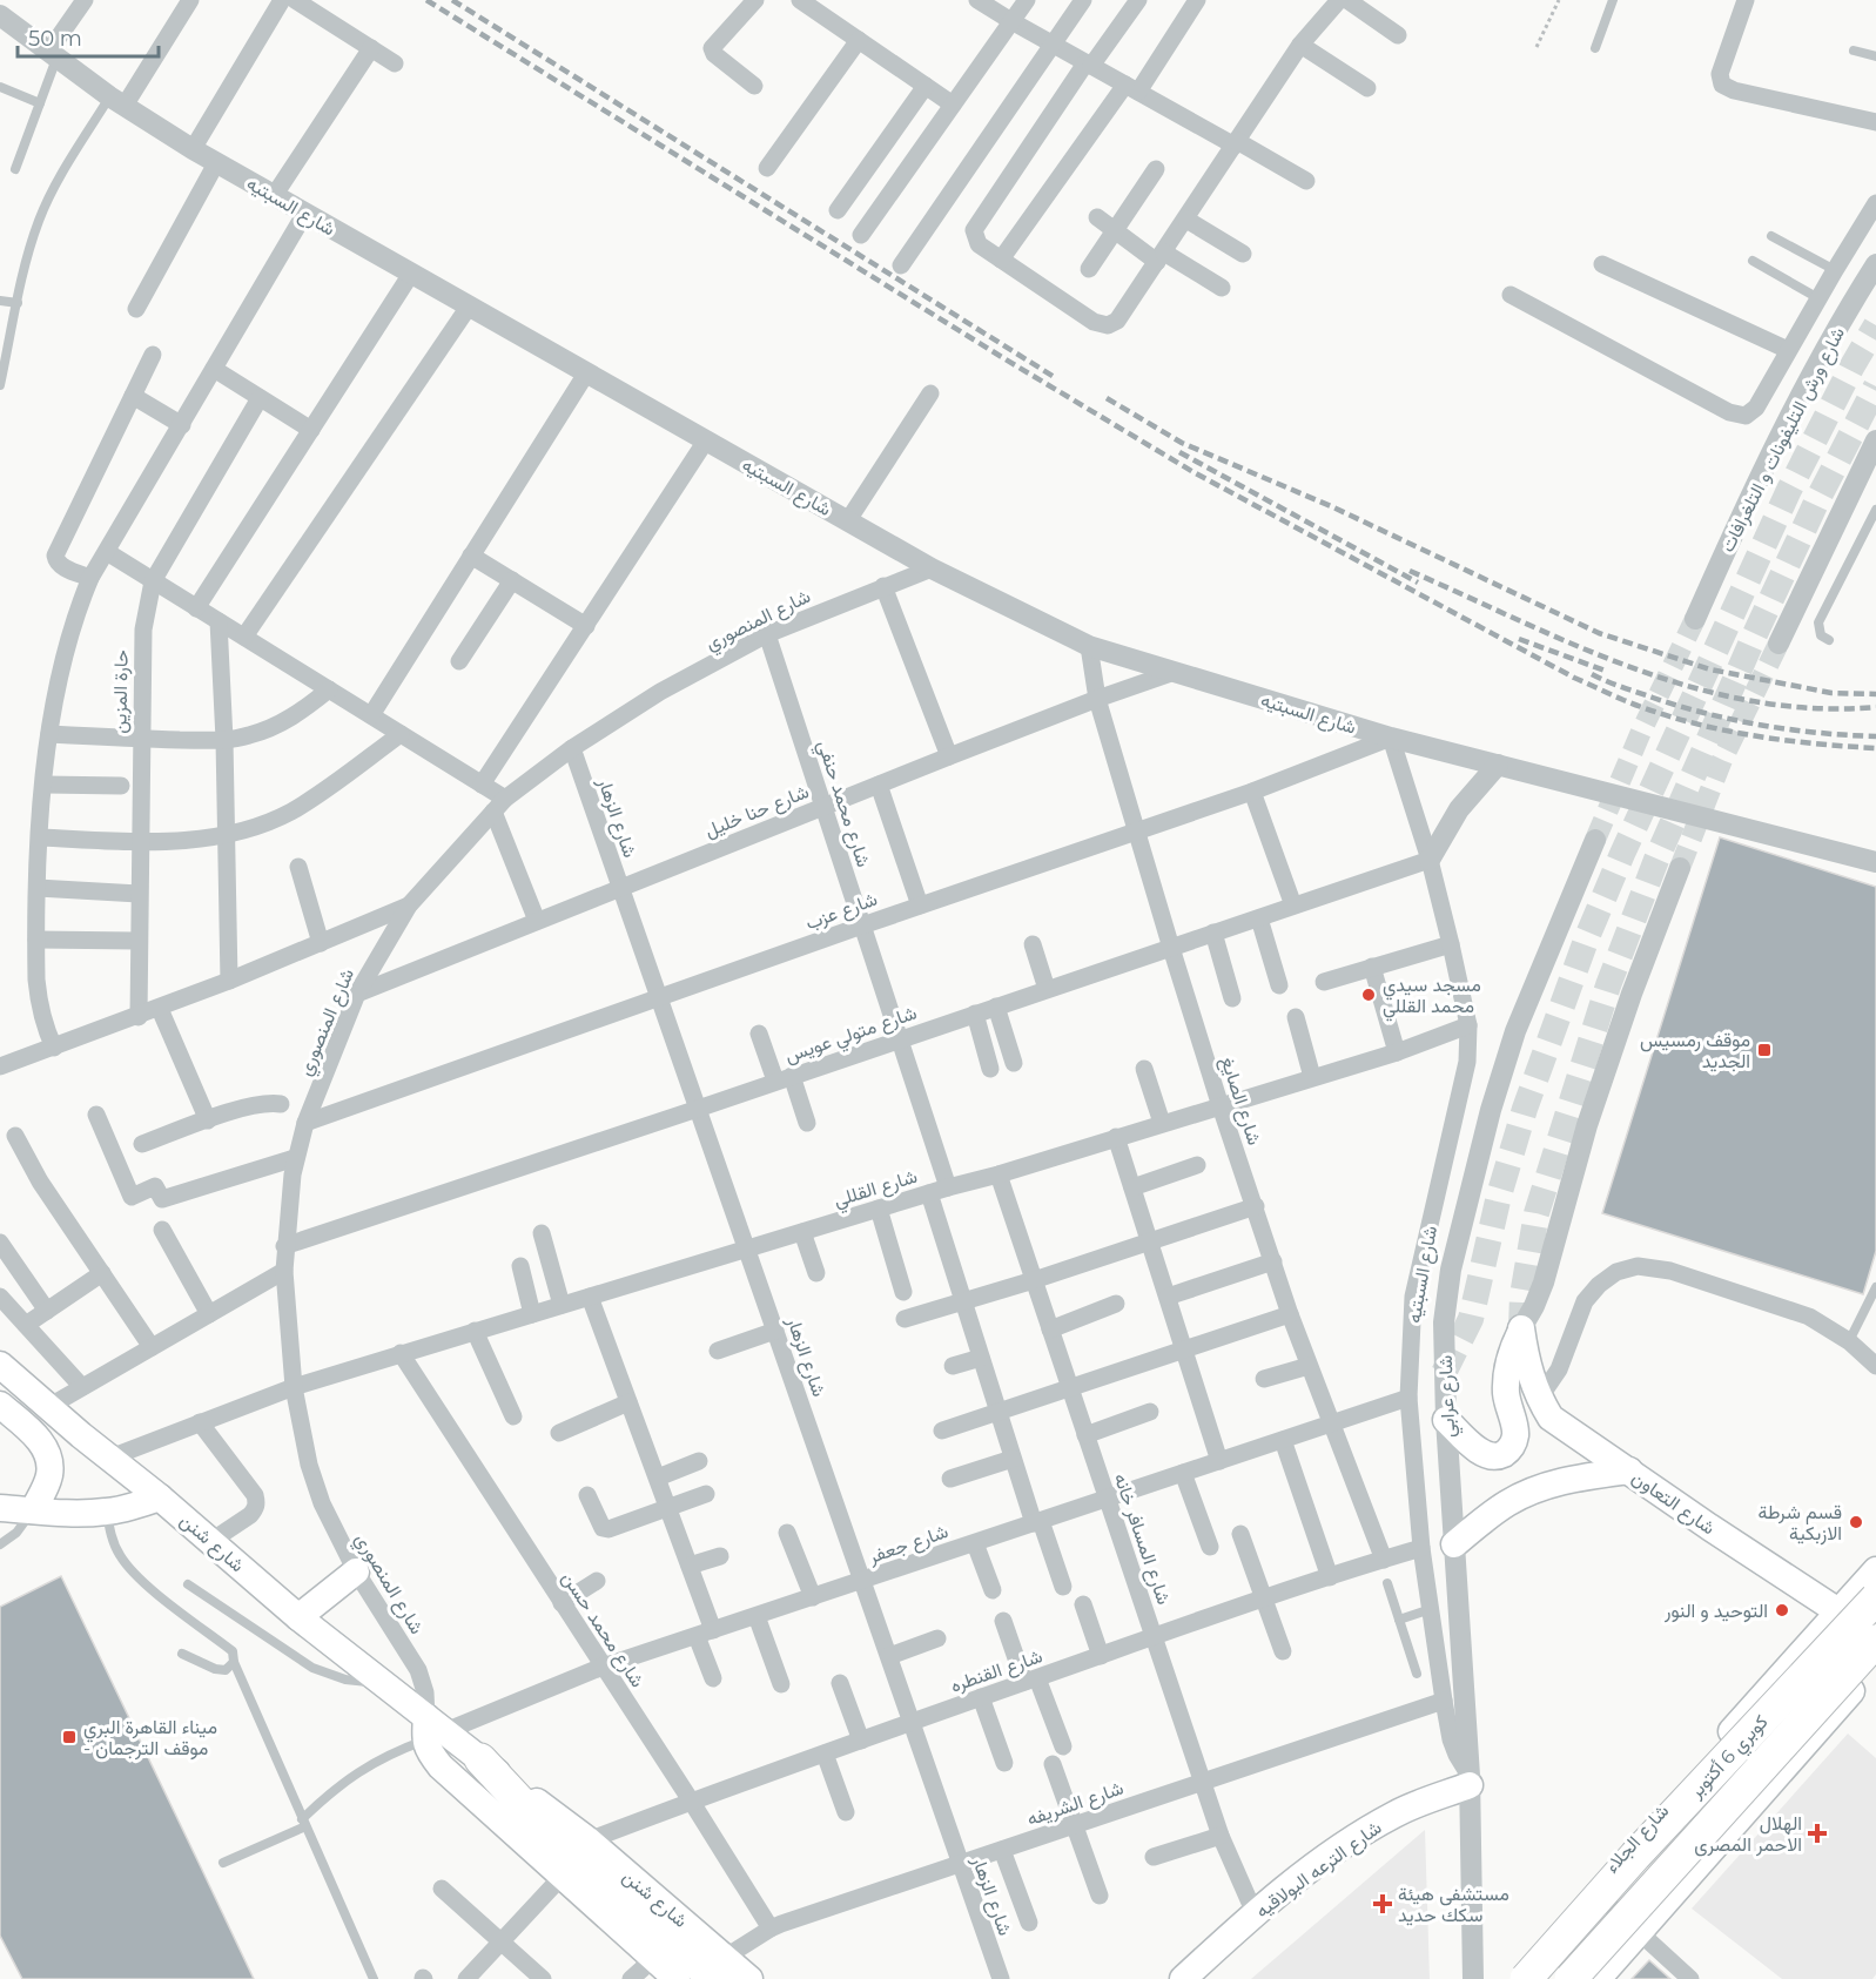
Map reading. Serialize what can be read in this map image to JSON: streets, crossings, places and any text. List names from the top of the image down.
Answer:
{
  "streets": {
    "highway": ["كوبري 6 أكتوبر"],
    "main road": [
      "شارع التعاون",
      "شارع شنن",
      "شارع الجلاء",
      "شارع الترعه البولاقيه"
    ],
    "street": [
      "شارع السبتيه",
      "شارع ورش التليفونات و التلغرافات",
      "شارع المنصوري",
      "حارة المزين",
      "شارع محمد حنفي",
      "شارع حنا خليل",
      "شارع الزهار",
      "شارع عزب",
      "شارع متولي عويس",
      "شارع الصايغ",
      "شارع القللي",
      "شارع عرابي",
      "شارع المسافر خانه",
      "شارع جعفر",
      "شارع محمد حسن",
      "شارع القنطره",
      "شارع الشريفه"
    ]
  },
  "crossings": [
    ["شارع السبتيه", "شارع المنصوري"],
    ["شارع السبتيه", "شارع حنا خليل"],
    ["شارع السبتيه", "شارع عزب"],
    ["شارع السبتيه", "شارع متولي عويس"],
    ["شارع السبتيه", "شارع الصايغ"],
    ["شارع السبتيه", "شارع القللي"],
    ["شارع السبتيه", "شارع عرابي"],
    ["شارع السبتيه", "شارع جعفر"],
    ["شارع السبتيه", "شارع القنطره"],
    ["شارع السبتيه", "شارع الشريفه"],
    ["شارع السبتيه", "شارع الترعه البولاقيه"],
    ["شارع المنصوري", "شارع محمد حنفي"],
    ["شارع المنصوري", "شارع حنا خليل"],
    ["شارع المنصوري", "شارع الزهار"],
    ["شارع المنصوري", "شارع عزب"],
    ["شارع المنصوري", "شارع متولي عويس"],
    ["شارع المنصوري", "شارع القللي"],
    ["شارع المنصوري", "شارع شنن"],
    ["شارع المنصوري", "شارع جعفر"],
    ["شارع محمد حنفي", "شارع حنا خليل"],
    ["شارع محمد حنفي", "شارع عزب"],
    ["شارع محمد حنفي", "شارع متولي عويس"],
    ["شارع محمد حنفي", "شارع القللي"],
    ["شارع حنا خليل", "شارع الزهار"],
    ["شارع حنا خليل", "شارع الصايغ"],
    ["شارع الزهار", "شارع عزب"],
    ["شارع الزهار", "شارع متولي عويس"],
    ["شارع الزهار", "شارع القللي"],
    ["شارع الزهار", "شارع جعفر"],
    ["شارع الزهار", "شارع القنطره"],
    ["شارع الزهار", "شارع الشريفه"],
    ["شارع عزب", "شارع الصايغ"],
    ["شارع متولي عويس", "شارع الصايغ"],
    ["شارع الصايغ", "شارع القللي"],
    ["شارع الصايغ", "شارع جعفر"],
    ["شارع الصايغ", "شارع القنطره"],
    ["شارع القللي", "شارع المسافر خانه"],
    ["شارع القللي", "شارع شنن"],
    ["شارع القللي", "شارع محمد حسن"],
    ["شارع عرابي", "شارع الترعه البولاقيه"],
    ["شارع التعاون", "كوبري 6 أكتوبر"],
    ["شارع التعاون", "شارع الجلاء"],
    ["شارع المسافر خانه", "شارع جعفر"],
    ["شارع المسافر خانه", "شارع القنطره"],
    ["شارع المسافر خانه", "شارع الشريفه"],
    ["شارع المسافر خانه", "شارع الترعه البولاقيه"],
    ["شارع شنن", "شارع جعفر"],
    ["شارع جعفر", "شارع محمد حسن"],
    ["شارع محمد حسن", "شارع القنطره"],
    ["شارع محمد حسن", "شارع الشريفه"]
  ],
  "places": {
    "other": ["مسجد سيدي محمد القللي", "قسم شرطة الازبكية", "التوحيد و النور"],
    "transit": ["موقف رمسيس الجديد", "ميناء القاهرة البري - موقف الترجمان"],
    "health": ["الهلال الاحمر المصرى", "مستشفى هيئة سكك حديد"]
  },
  "scale_bar": "50 m"
}
